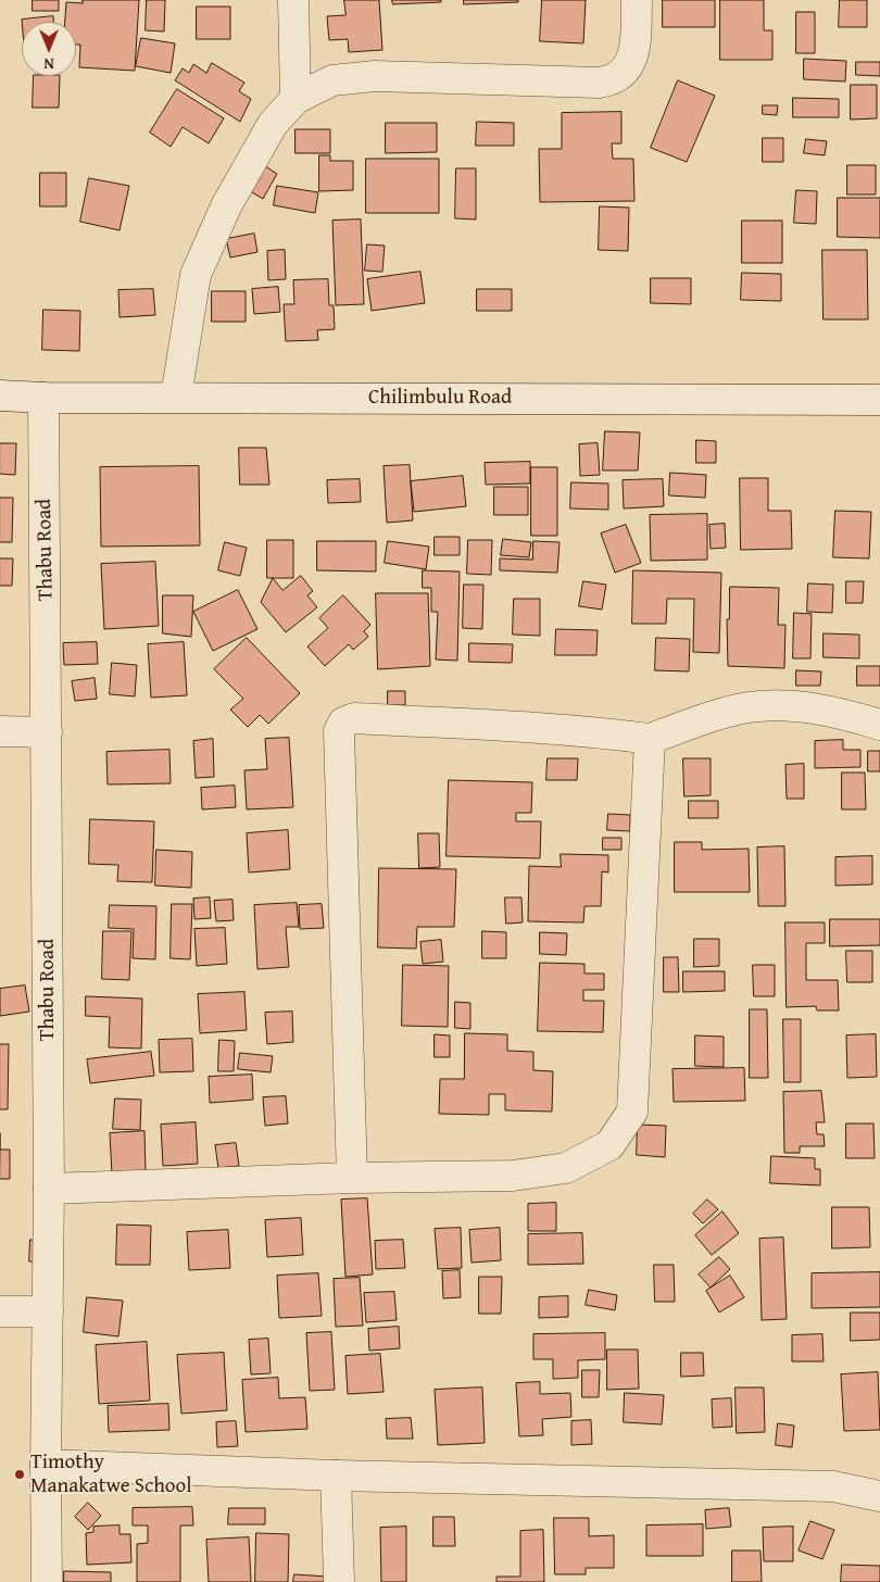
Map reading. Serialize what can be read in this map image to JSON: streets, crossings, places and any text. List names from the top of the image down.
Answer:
{
  "streets": {
    "street": ["Chilimbulu Road", "Thabu Road"]
  },
  "crossings": [
    ["Chilimbulu Road", "Thabu Road"]
  ],
  "places": ["Timothy Manakatwe School"],
  "north": "bottom"
}
